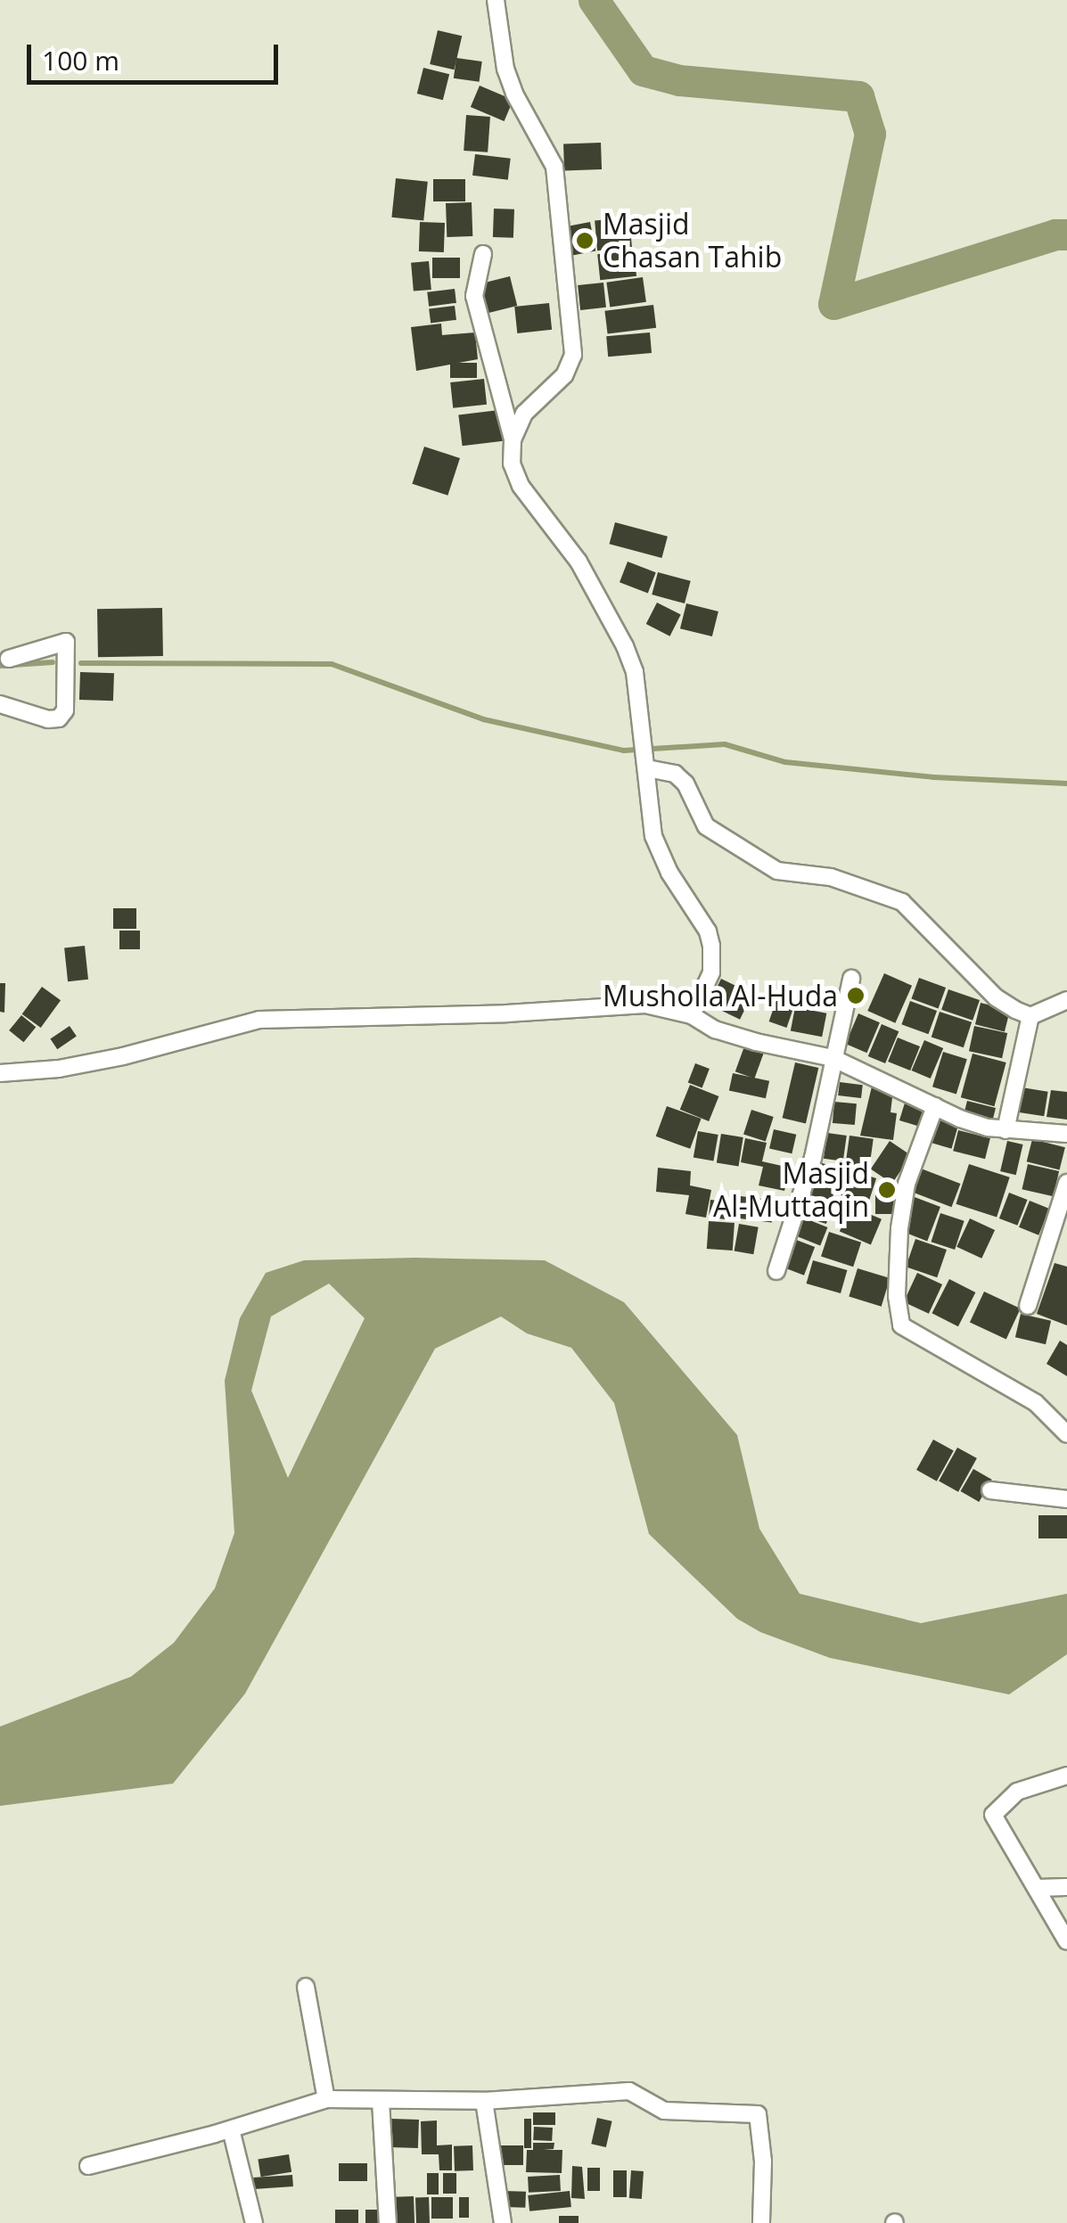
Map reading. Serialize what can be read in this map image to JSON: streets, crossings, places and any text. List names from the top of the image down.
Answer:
{
  "places": ["Masjid Chasan Tahib", "Musholla Al-Huda", "Masjid Al-Muttaqin"],
  "scale_bar": "100 m"
}
